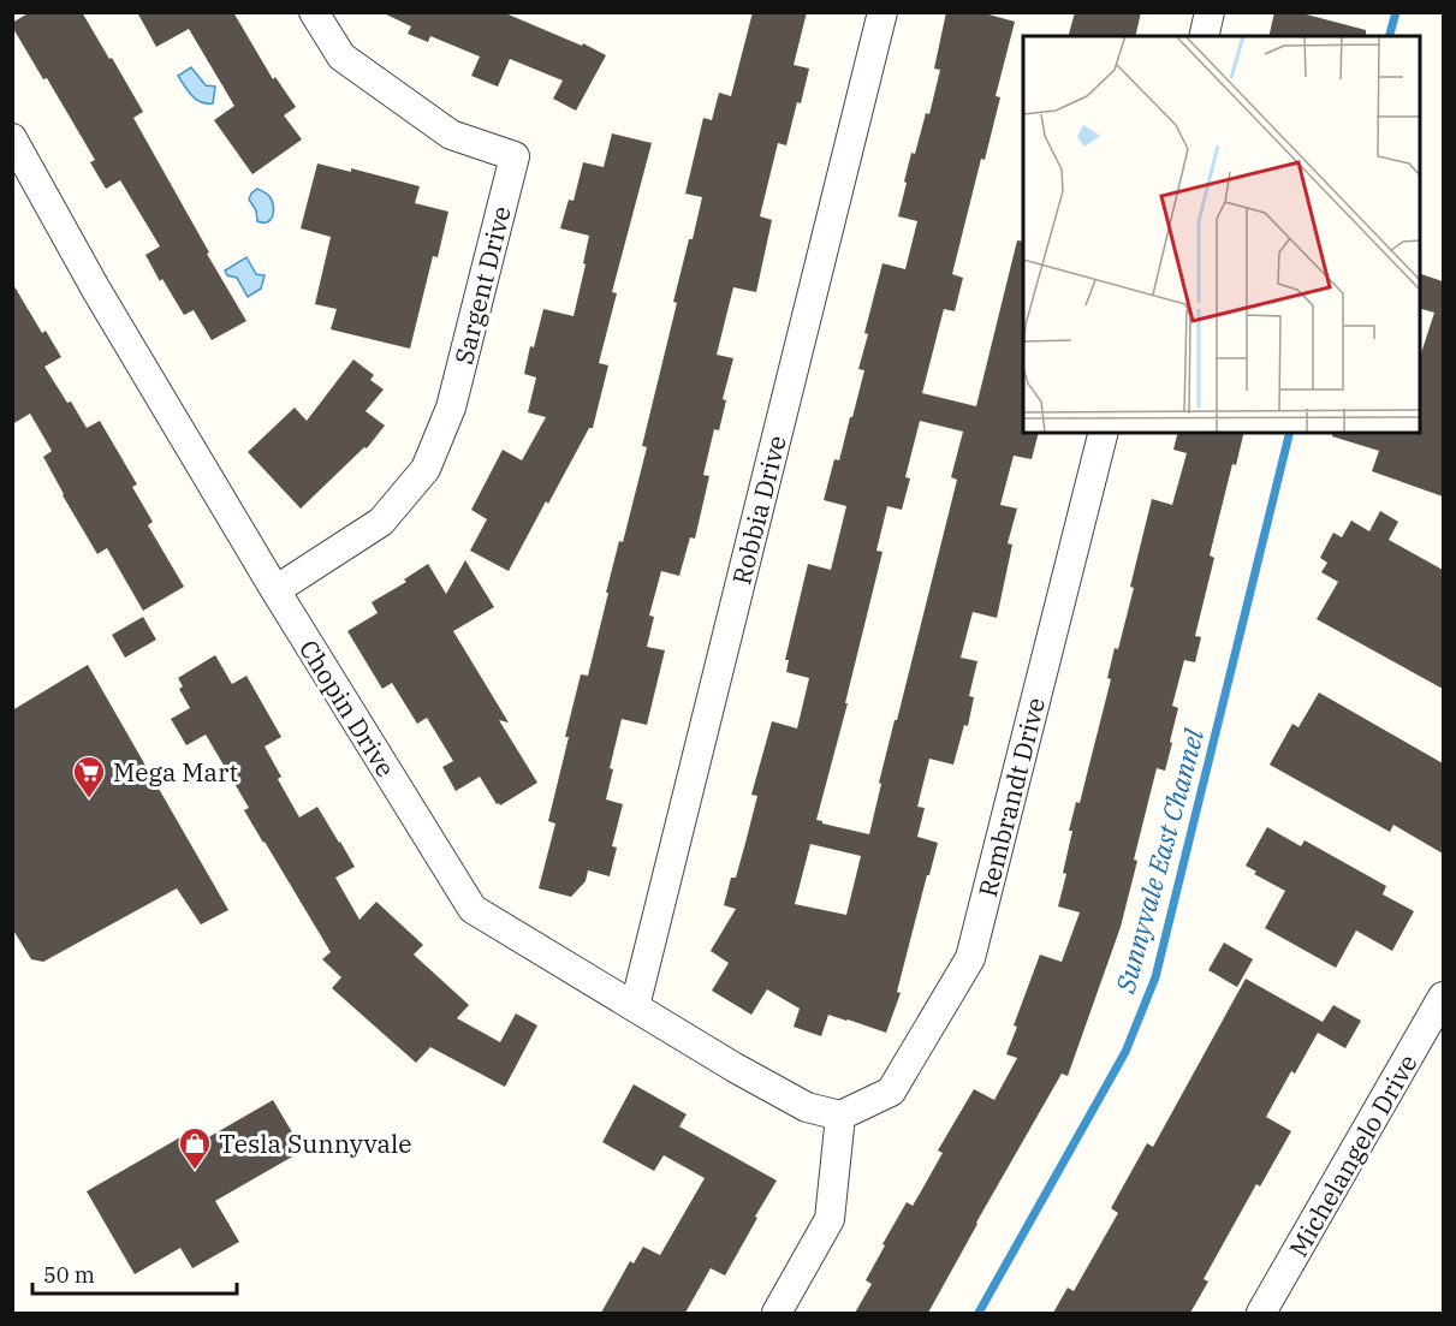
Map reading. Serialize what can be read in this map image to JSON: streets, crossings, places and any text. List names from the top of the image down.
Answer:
{
  "streets": {
    "street": [
      "Sargent Drive",
      "Robbia Drive",
      "Chopin Drive",
      "Rembrandt Drive",
      "Michelangelo Drive"
    ]
  },
  "crossings": [
    ["Sargent Drive", "Chopin Drive"],
    ["Robbia Drive", "Chopin Drive"],
    ["Chopin Drive", "Rembrandt Drive"]
  ],
  "water": ["Sunnyvale East Channel"],
  "places": {
    "supermarket": ["Mega Mart"],
    "shop": ["Tesla Sunnyvale"]
  },
  "scale_bar": "50 m"
}
